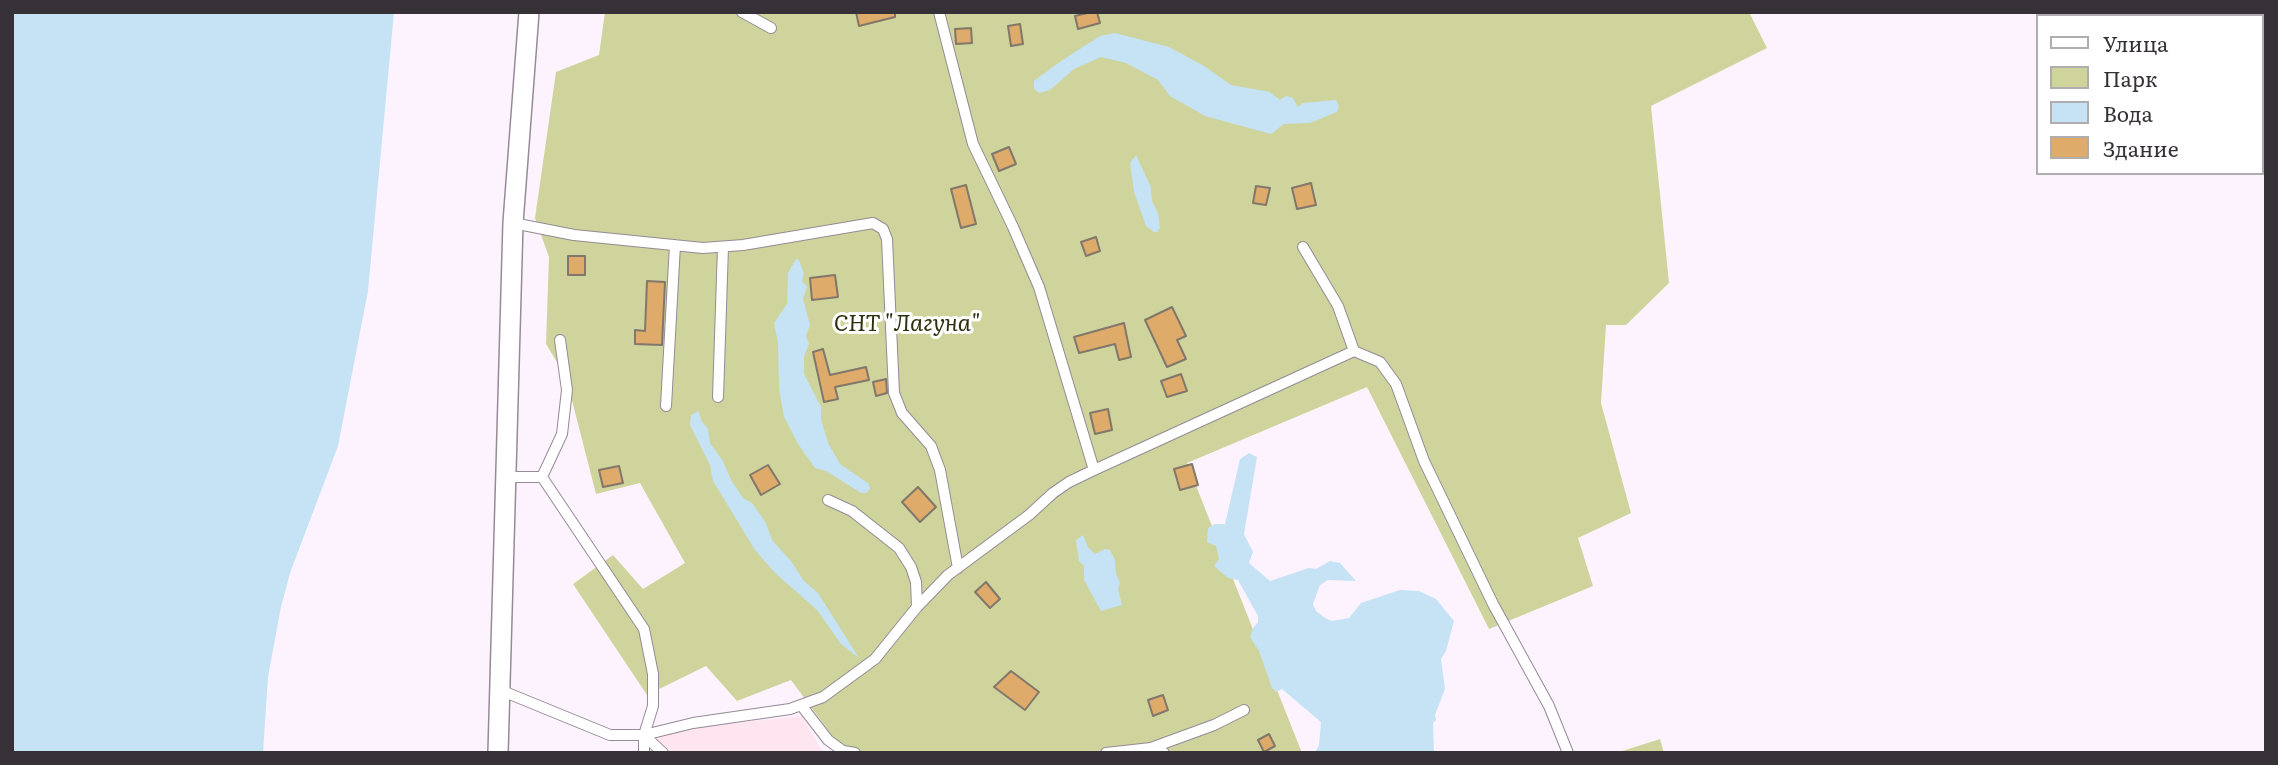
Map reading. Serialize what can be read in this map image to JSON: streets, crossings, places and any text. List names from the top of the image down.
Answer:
{
  "parks": ["СНТ \"Лагуна\""],
  "legend": [
    "Улица",
    "Парк",
    "Вода",
    "Здание"
  ]
}
